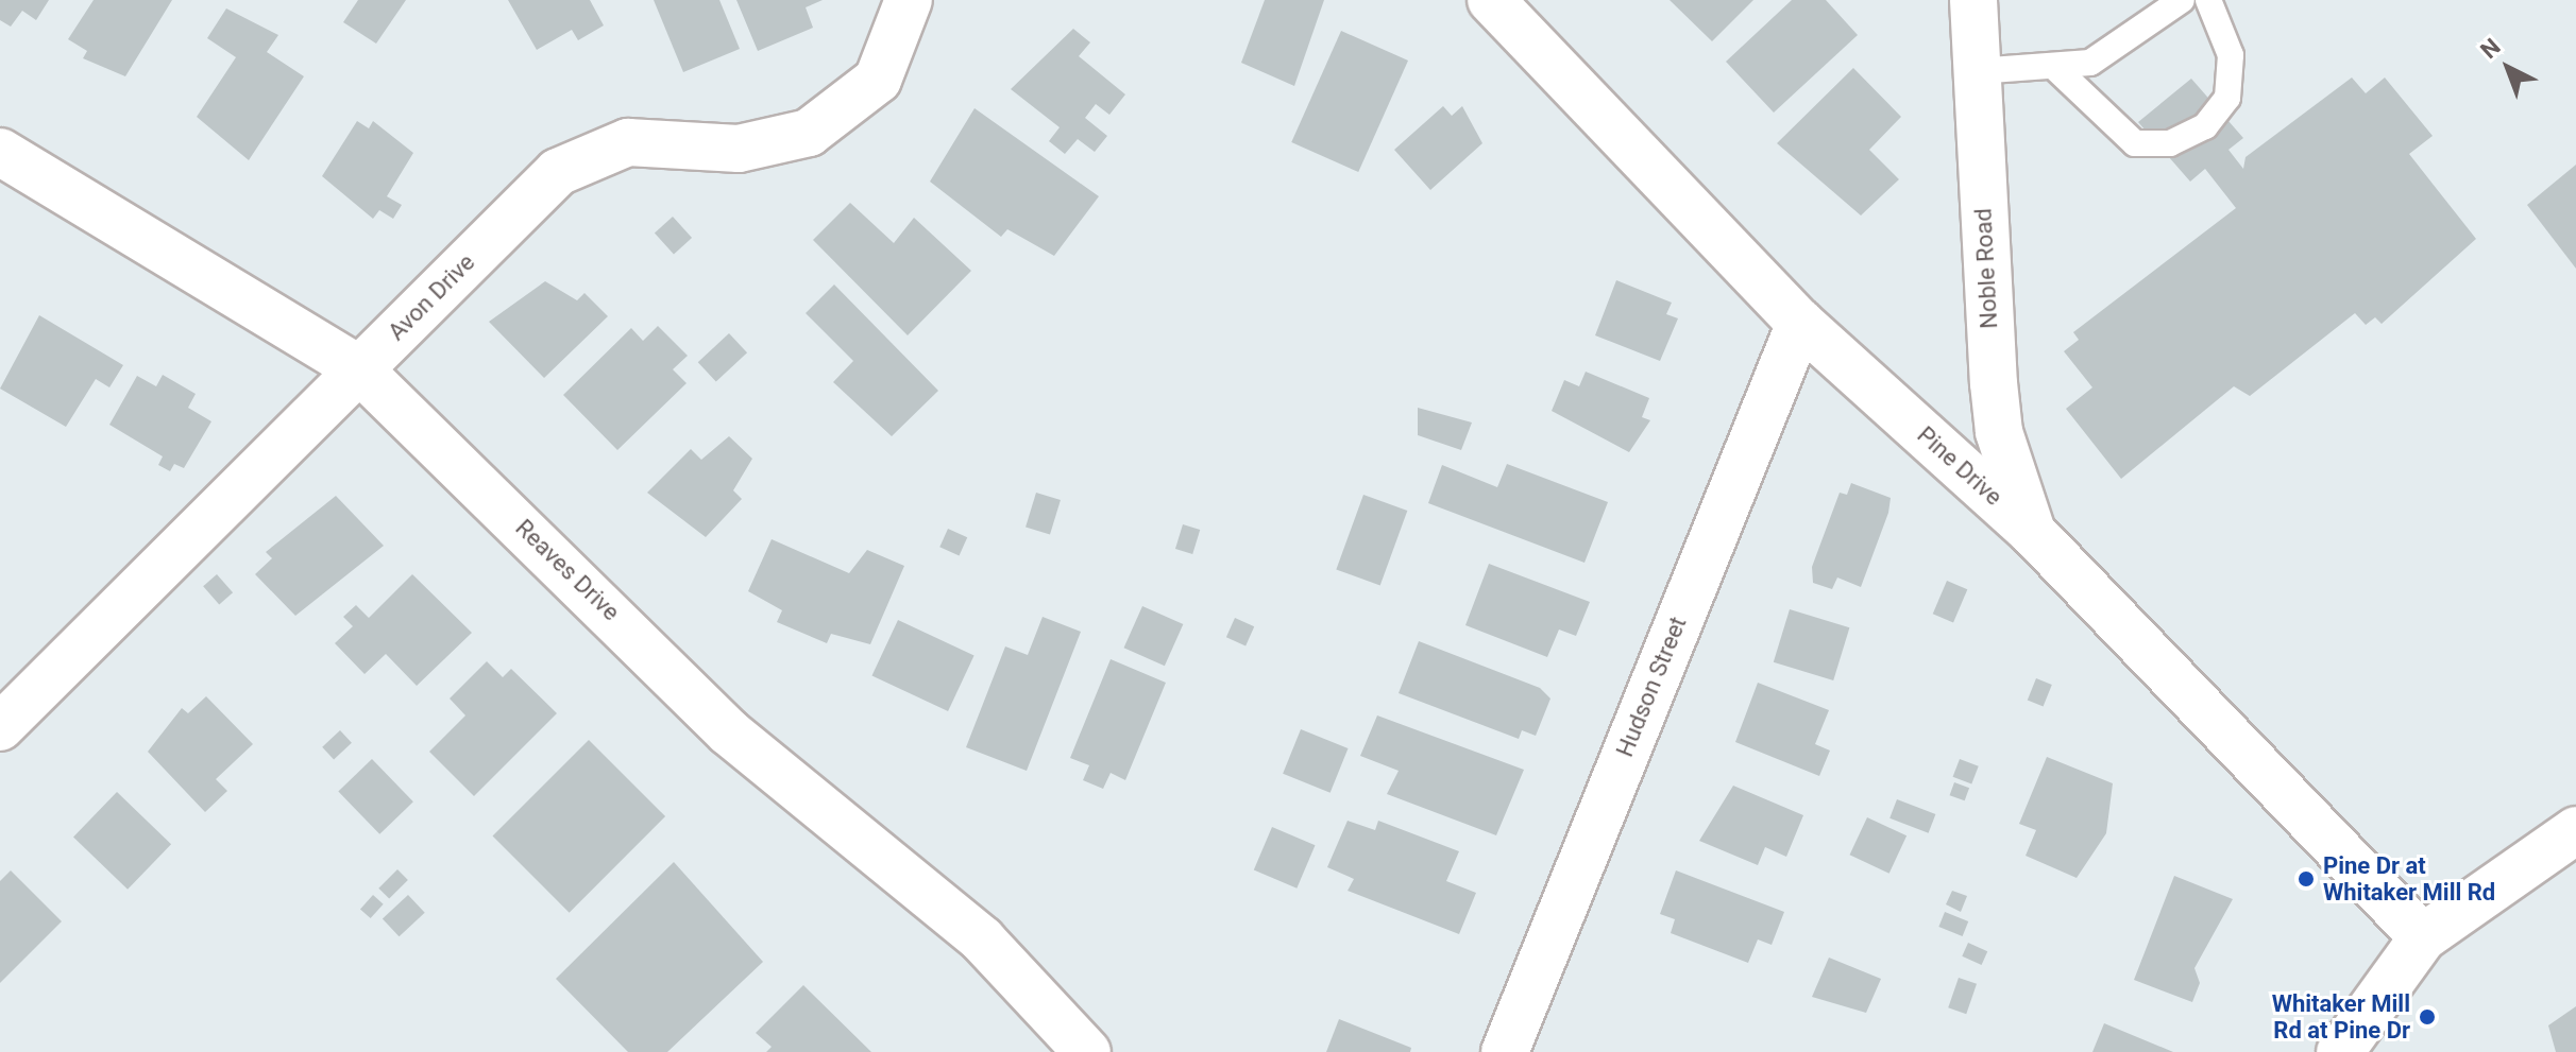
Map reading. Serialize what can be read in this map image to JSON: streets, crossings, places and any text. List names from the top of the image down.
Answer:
{
  "streets": {
    "street": [
      "Noble Road",
      "Avon Drive",
      "Pine Drive",
      "Reaves Drive",
      "Hudson Street"
    ]
  },
  "crossings": [
    ["Noble Road", "Pine Drive"],
    ["Avon Drive", "Reaves Drive"],
    ["Pine Drive", "Hudson Street"]
  ],
  "places": ["Pine Dr at Whitaker Mill Rd", "Whitaker Mill Rd at Pine Dr"],
  "north": "top left"
}
